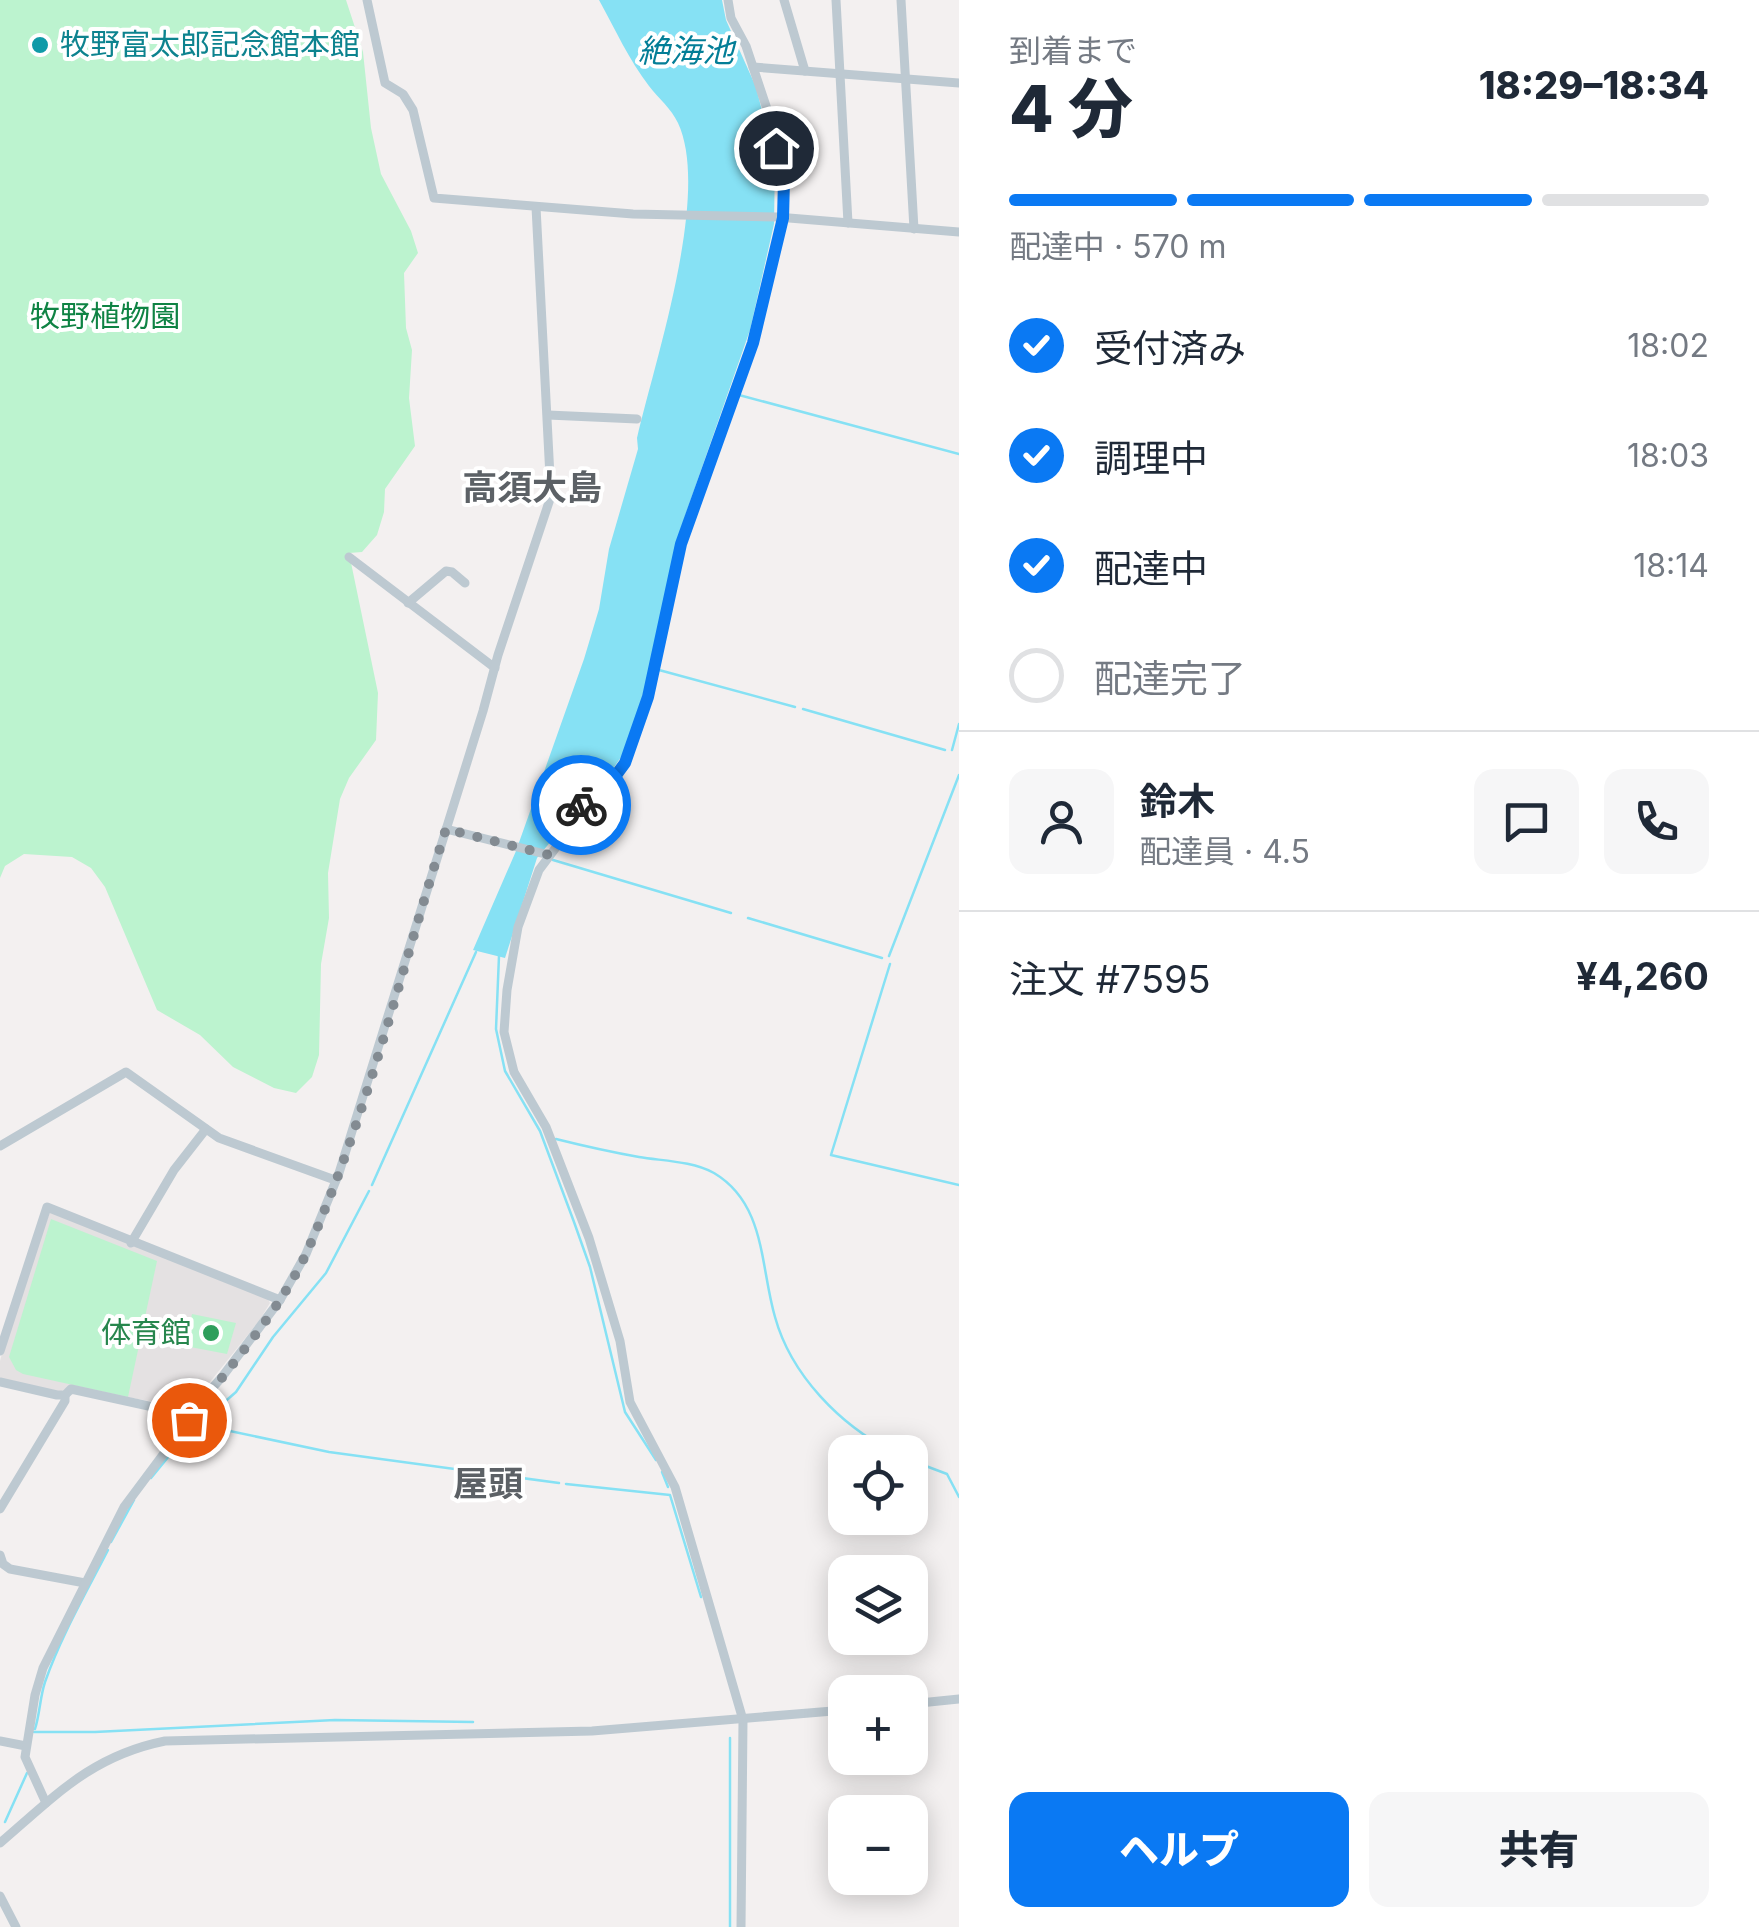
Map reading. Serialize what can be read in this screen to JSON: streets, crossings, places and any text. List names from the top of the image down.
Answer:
{
  "districts": ["高須大島", "屋頭"],
  "water": ["絶海池"],
  "parks": ["牧野植物園"],
  "places": ["牧野富太郎記念館本館", "体育館"],
  "page": {
    "heading": ["4 分", "到着まで", "18:29–18:34"],
    "panel": [
      "鈴木",
      "配達員 · 4.5",
      "注文 #7595",
      "¥4,260"
    ],
    "bar": "配達中 · 570 m",
    "list": [
      ["受付済み", "18:02"],
      ["調理中", "18:03"],
      ["配達中", "18:14"],
      "配達完了"
    ],
    "map_buttons": ["+", "−"],
    "buttons": ["ヘルプ", "共有"]
  }
}
